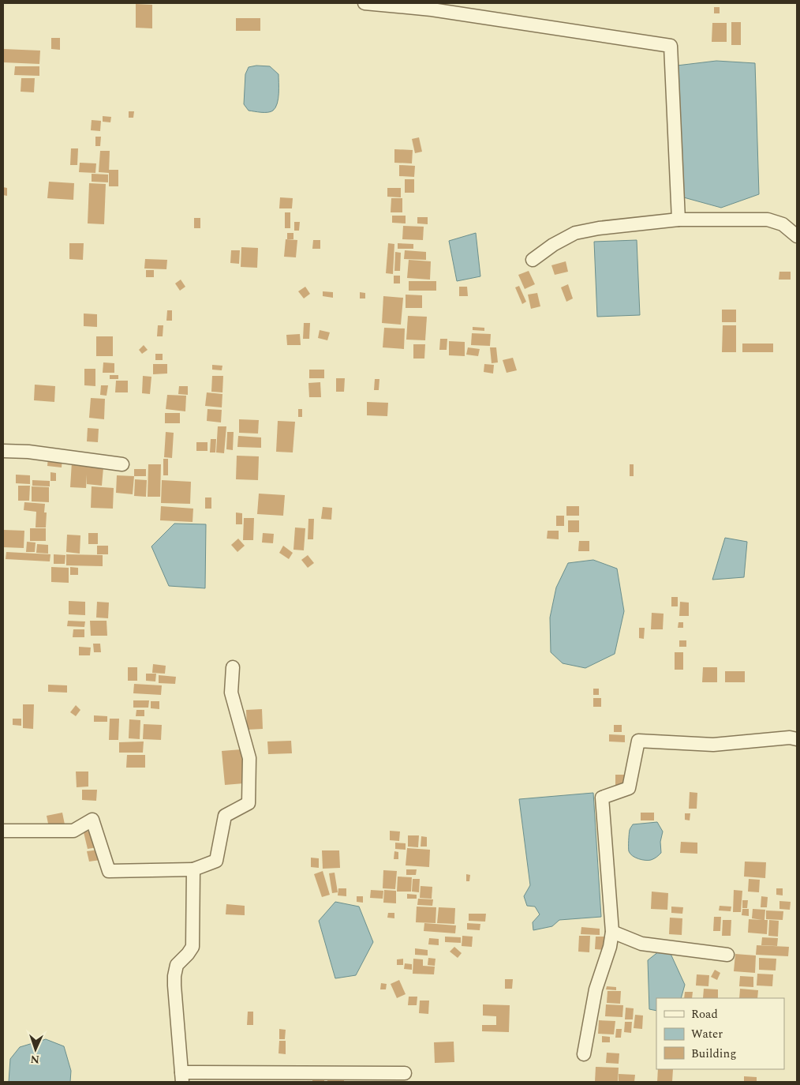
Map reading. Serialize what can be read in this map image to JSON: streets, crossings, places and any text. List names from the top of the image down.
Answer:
{
  "legend": ["Road", "Water", "Building"],
  "north": "bottom"
}
